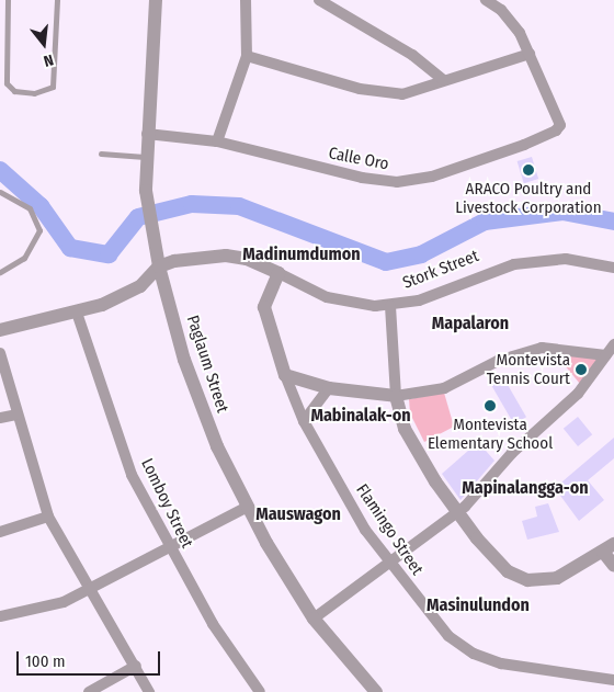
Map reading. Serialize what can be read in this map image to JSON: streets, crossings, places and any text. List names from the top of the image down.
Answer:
{
  "streets": {
    "street": [
      "Calle Oro",
      "Stork Street",
      "Paglaum Street",
      "Lomboy Street",
      "Flamingo Street"
    ]
  },
  "crossings": [
    ["Calle Oro", "Paglaum Street"],
    ["Stork Street", "Paglaum Street"],
    ["Stork Street", "Flamingo Street"]
  ],
  "districts": [
    "Madinumdumon",
    "Mapalaron",
    "Mabinalak-on",
    "Mapinalangga-on",
    "Mauswagon",
    "Masinulundon"
  ],
  "places": ["ARACO Poultry and Livestock Corporation", "Montevista Tennis Court", "Montevista Elementary School"],
  "scale_bar": "100 m",
  "north": "bottom"
}
